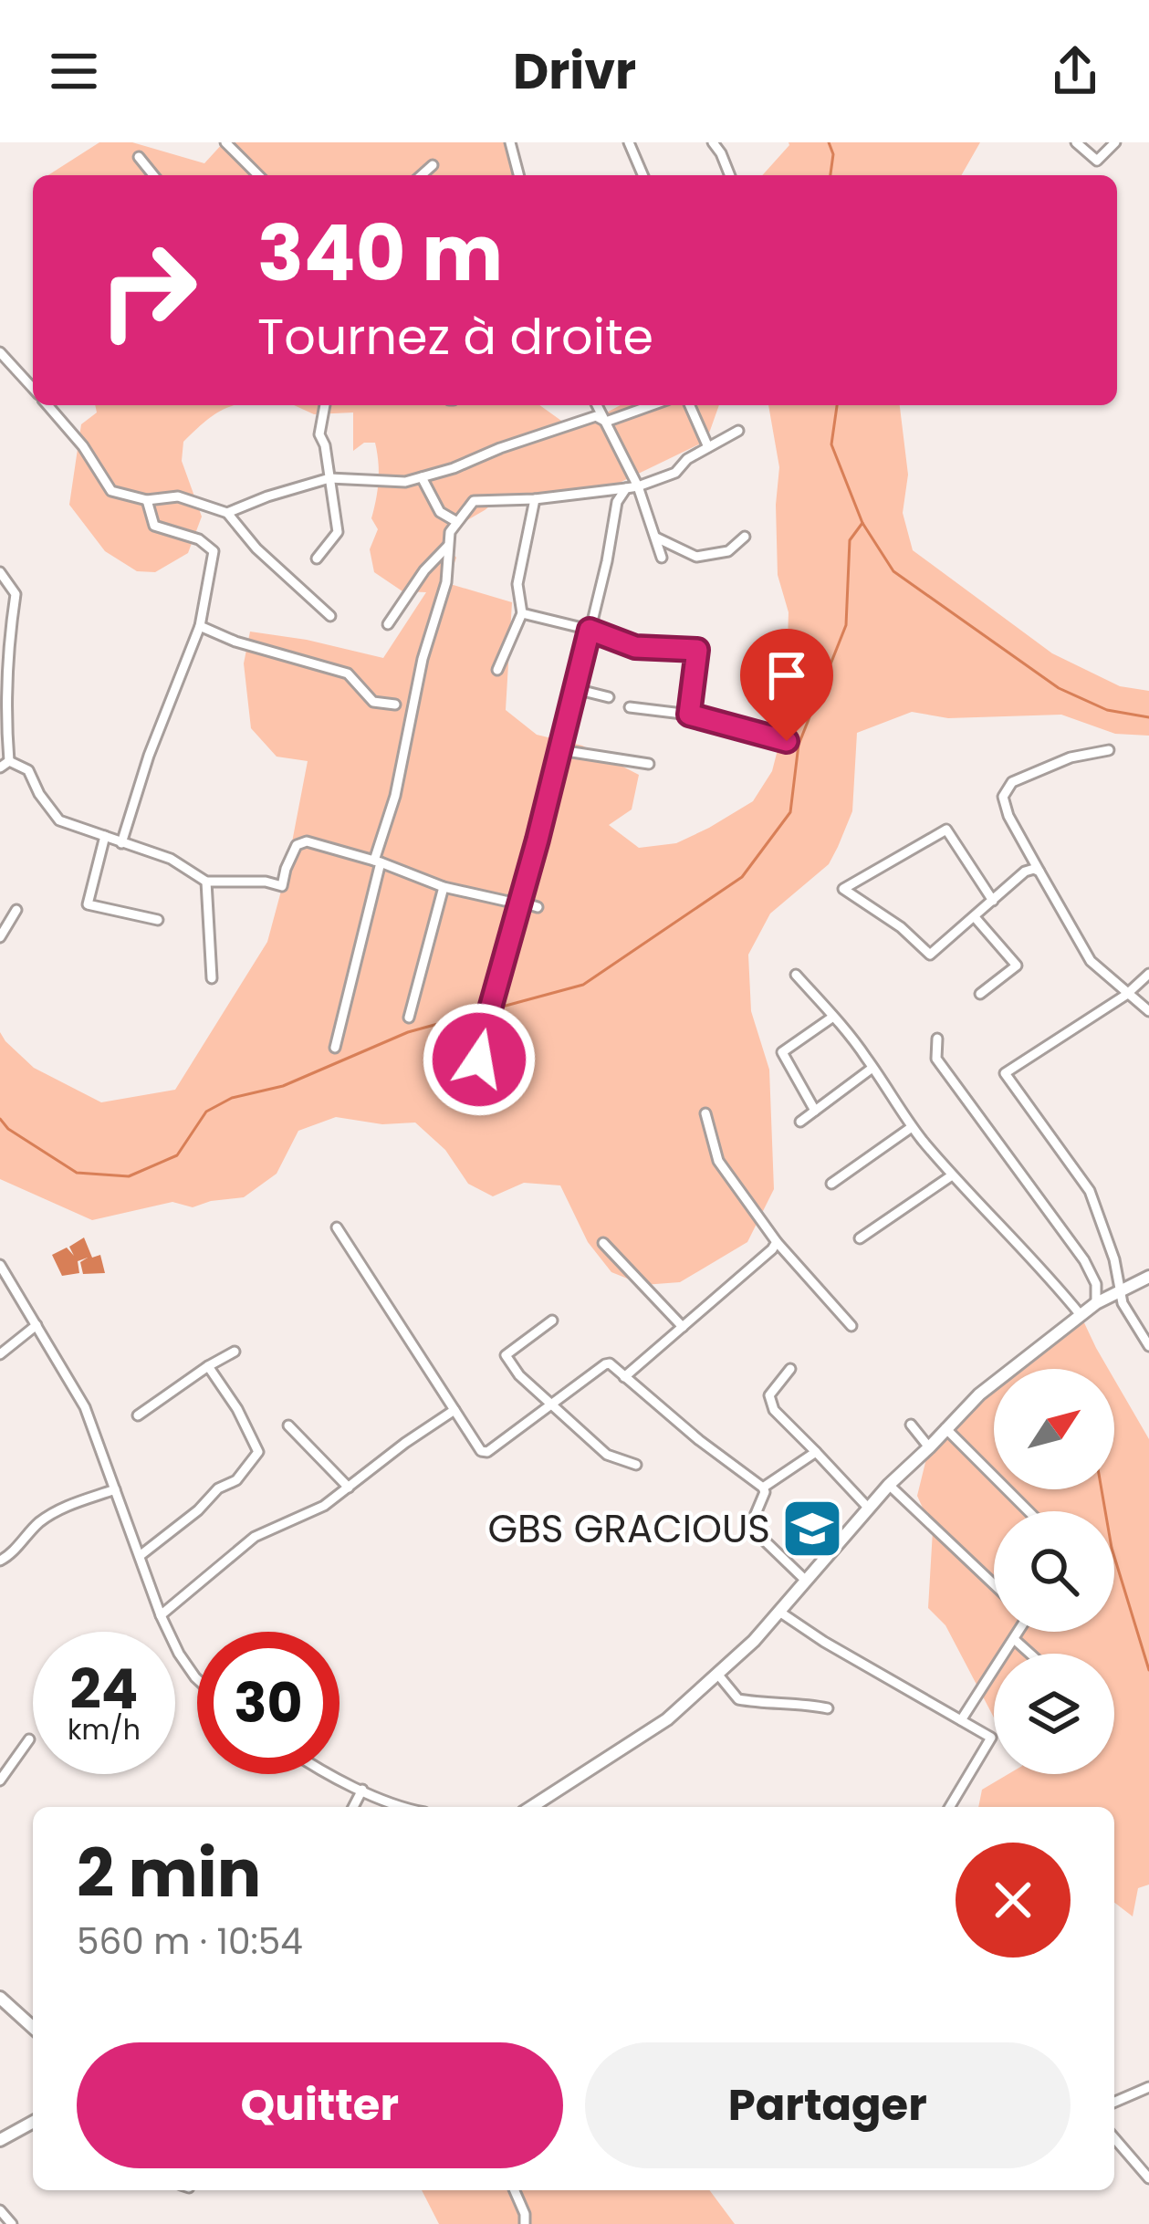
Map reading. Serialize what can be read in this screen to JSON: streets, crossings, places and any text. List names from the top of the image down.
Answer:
{
  "places": {
    "school or university": ["GBS GRACIOUS"]
  },
  "north": "top right",
  "page": {
    "header": "Drivr",
    "turn": ["340 m", "Tournez à droite"],
    "speed": "24 km/h",
    "limit": "30",
    "heading": ["2 min", "560 m · 10:54"],
    "buttons": ["Quitter", "Partager"]
  }
}
